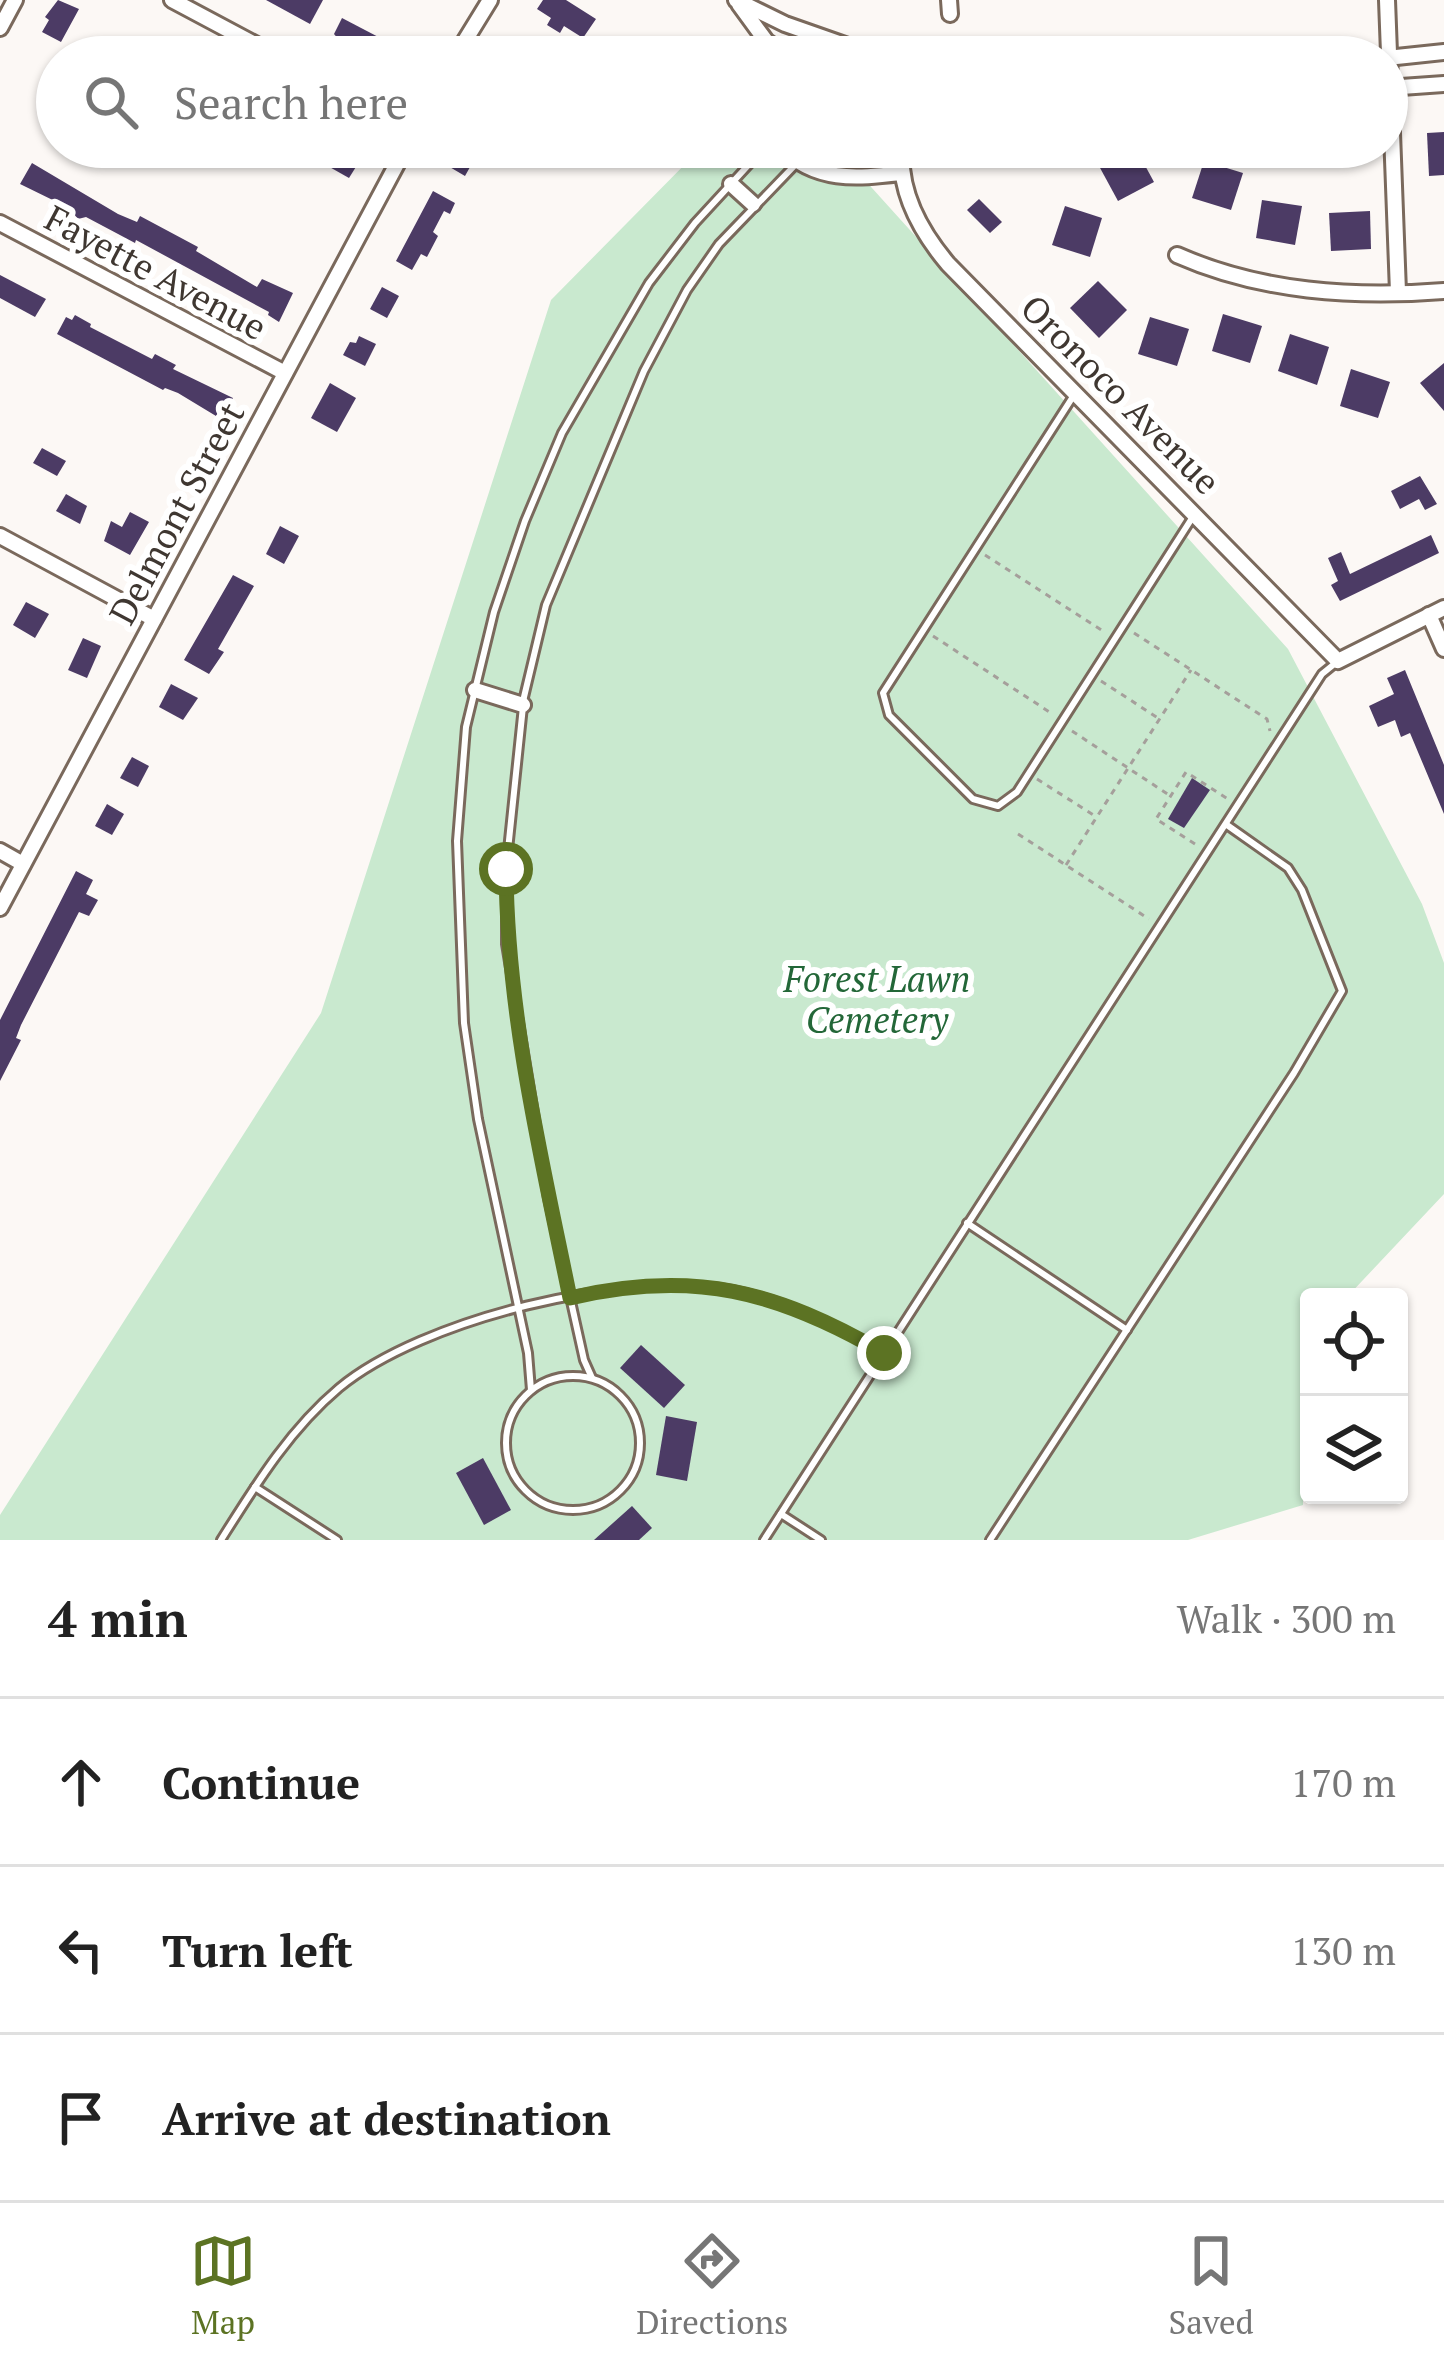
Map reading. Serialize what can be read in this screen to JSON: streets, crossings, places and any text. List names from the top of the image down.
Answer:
{
  "streets": {
    "street": ["Fayette Avenue", "Oronoco Avenue", "Delmont Street"]
  },
  "crossings": [
    ["Fayette Avenue", "Delmont Street"]
  ],
  "parks": ["Forest Lawn Cemetery"],
  "page": {
    "search": "Search here",
    "heading": ["4 min", "Walk · 300 m"],
    "list": [
      ["Continue", "170 m"],
      ["Turn left", "130 m"],
      "Arrive at destination"
    ],
    "nav": ["Map", "Directions", "Saved"]
  }
}
